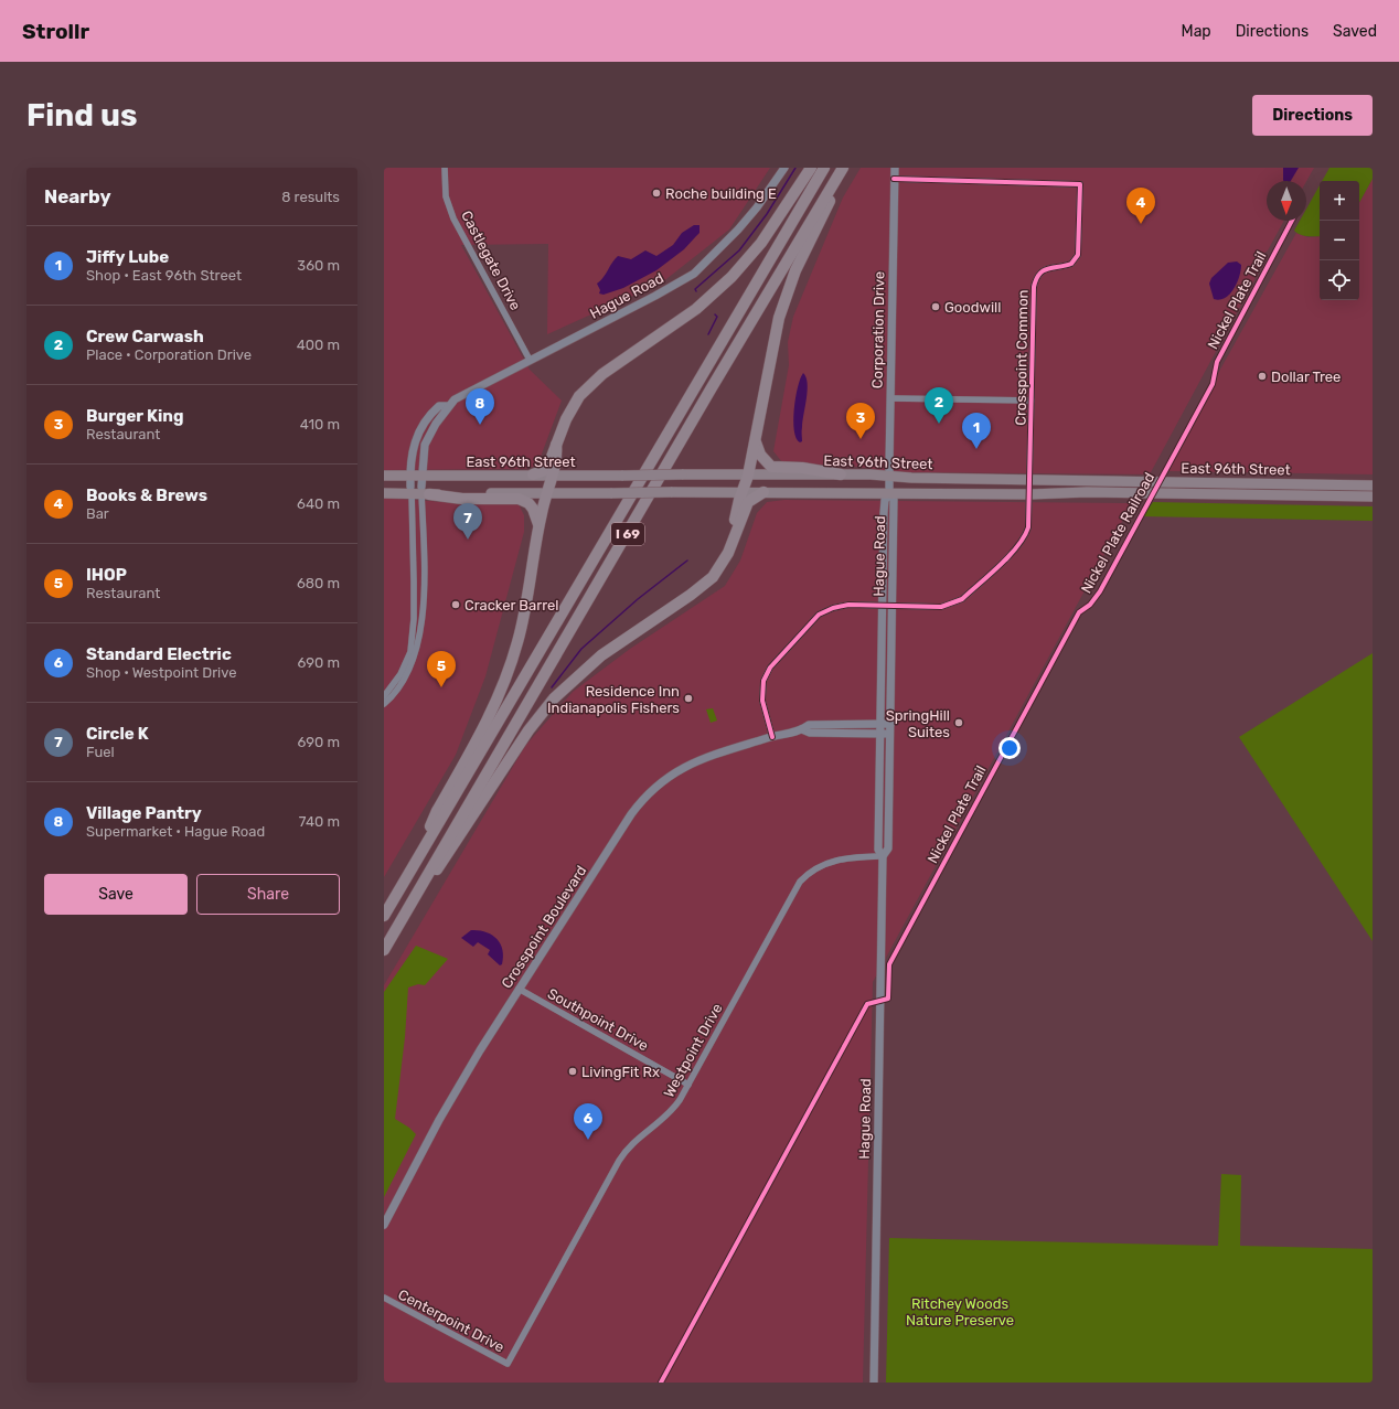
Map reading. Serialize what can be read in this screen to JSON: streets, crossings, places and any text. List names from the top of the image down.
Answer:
{
  "streets": {
    "highway": ["I 69"],
    "main road": ["East 96th Street"],
    "street": [
      "Castlegate Drive",
      "Hague Road",
      "Corporation Drive",
      "Crosspoint Common",
      "Crosspoint Boulevard",
      "Southpoint Drive",
      "Westpoint Drive",
      "Centerpoint Drive"
    ],
    "cycle path": ["Nickel Plate Trail"]
  },
  "crossings": [
    ["Castlegate Drive", "Hague Road"],
    ["Hague Road", "Corporation Drive"],
    ["Hague Road", "Crosspoint Common"],
    ["Hague Road", "East 96th Street"],
    ["Hague Road", "Crosspoint Boulevard"],
    ["Hague Road", "Westpoint Drive"],
    ["Corporation Drive", "Crosspoint Common"],
    ["Corporation Drive", "East 96th Street"],
    ["Crosspoint Common", "East 96th Street"],
    ["Crosspoint Common", "Crosspoint Boulevard"],
    ["Crosspoint Boulevard", "Southpoint Drive"],
    ["Southpoint Drive", "Westpoint Drive"],
    ["Westpoint Drive", "Centerpoint Drive"]
  ],
  "parks": ["Ritchey Woods Nature Preserve"],
  "places": [
    "Roche building E",
    "Goodwill",
    "Dollar Tree",
    "Cracker Barrel",
    "Residence Inn Indianapolis Fishers",
    "SpringHill Suites",
    "LivingFit Rx"
  ],
  "north": "bottom",
  "page": {
    "header": "Strollr",
    "nav": ["Map", "Directions", "Saved"],
    "buttons": [
      "Directions",
      ["Save", "Share"]
    ],
    "title": "Find us",
    "heading": ["Nearby", "8 results"],
    "map_buttons": ["+", "−"],
    "pins": [
      "4",
      "2",
      "8",
      "3",
      "1",
      "7",
      "5",
      "6"
    ],
    "list": [
      {
        "mark": "1",
        "name": "Jiffy Lube",
        "note": "Shop · East 96th Street",
        "value": "360 m"
      },
      {
        "mark": "2",
        "name": "Crew Carwash",
        "note": "Place · Corporation Drive",
        "value": "400 m"
      },
      {
        "mark": "3",
        "name": "Burger King",
        "note": "Restaurant",
        "value": "410 m"
      },
      {
        "mark": "4",
        "name": "Books & Brews",
        "note": "Bar",
        "value": "640 m"
      },
      {
        "mark": "5",
        "name": "IHOP",
        "note": "Restaurant",
        "value": "680 m"
      },
      {
        "mark": "6",
        "name": "Standard Electric",
        "note": "Shop · Westpoint Drive",
        "value": "690 m"
      },
      {
        "mark": "7",
        "name": "Circle K",
        "note": "Fuel",
        "value": "690 m"
      },
      {
        "mark": "8",
        "name": "Village Pantry",
        "note": "Supermarket · Hague Road",
        "value": "740 m"
      }
    ]
  }
}
